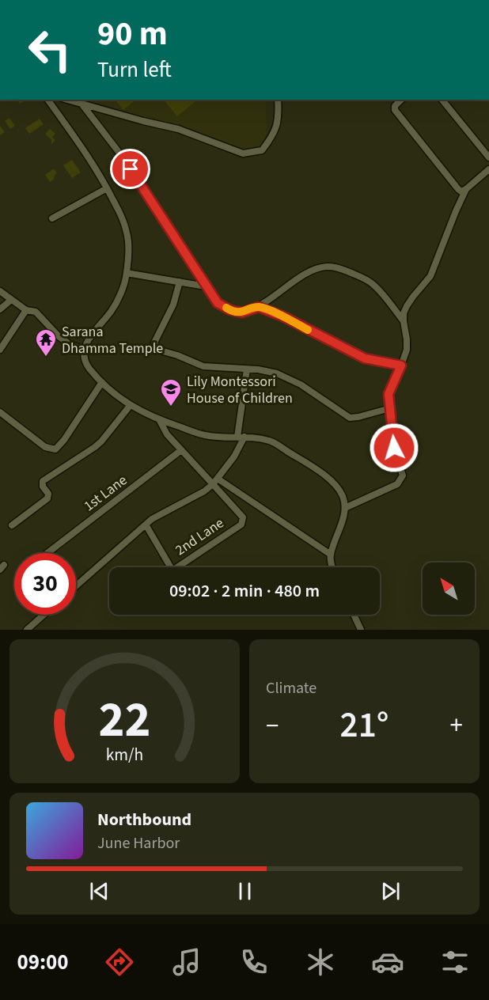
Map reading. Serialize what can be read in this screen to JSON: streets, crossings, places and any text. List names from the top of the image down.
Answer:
{
  "streets": {
    "street": ["1st Lane", "2nd Lane"]
  },
  "places": {
    "temple": ["Sarana Dhamma Temple"],
    "school or university": ["Lily Montessori House of Children"]
  },
  "north": "top left",
  "page": {
    "turn": ["90 m", "Turn left"],
    "limit": "30",
    "trip": "09:02 · 2 min · 480 m",
    "tile": "Climate",
    "heat": ["−", "21°", "+"],
    "song": ["Northbound", "June Harbor"],
    "tabs": "09:00",
    "gauge": ["22", "km/h"]
  }
}
